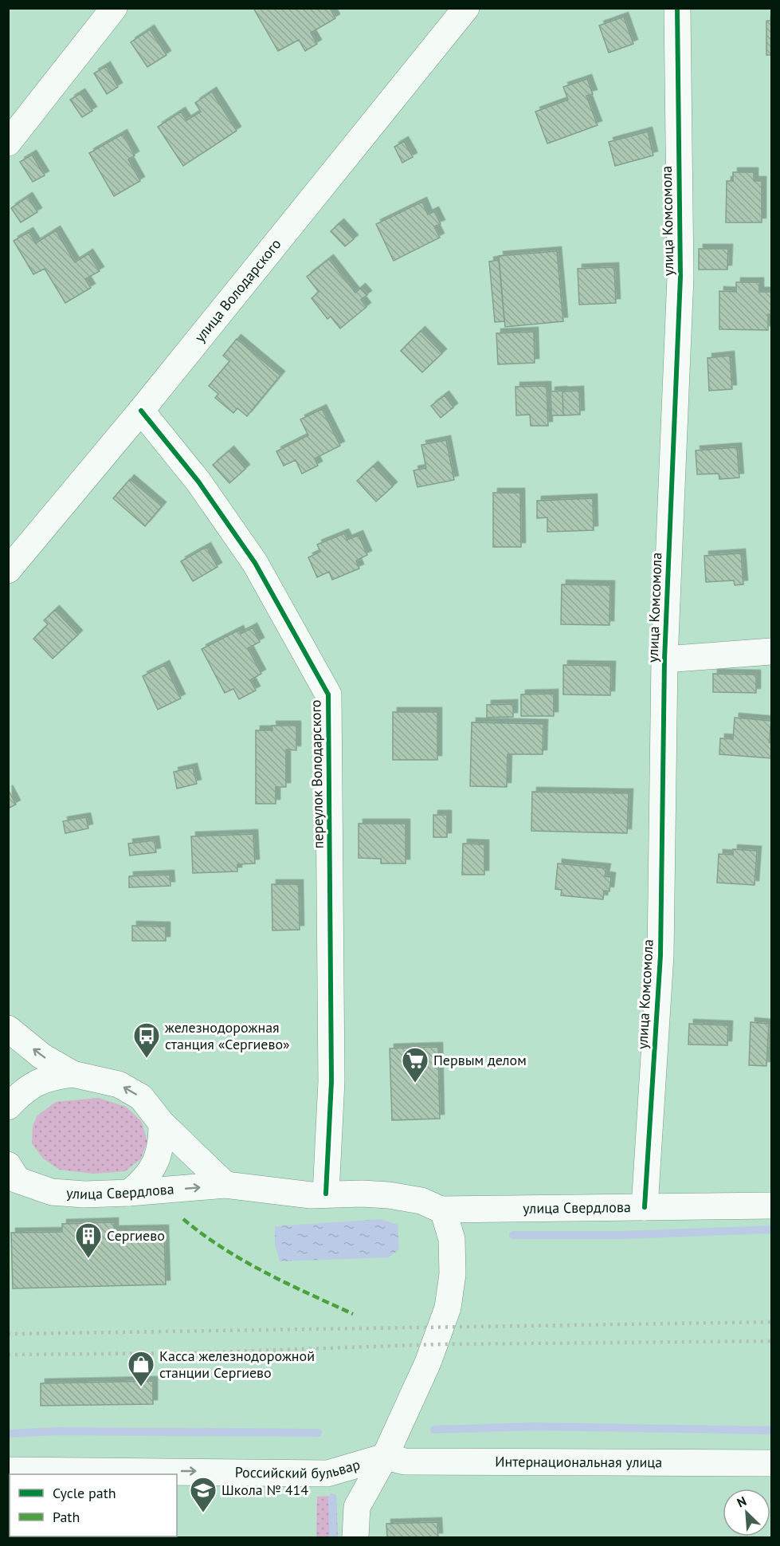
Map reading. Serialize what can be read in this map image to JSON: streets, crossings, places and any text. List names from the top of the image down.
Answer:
{
  "streets": {
    "street": [
      "улица Комсомола",
      "улица Володарского",
      "переулок Володарского",
      "улица Свердлова",
      "Интернациональная улица",
      "Российский бульвар"
    ]
  },
  "crossings": [
    ["улица Комсомола", "улица Свердлова"],
    ["улица Володарского", "переулок Володарского"],
    ["переулок Володарского", "улица Свердлова"],
    ["Интернациональная улица", "Российский бульвар"]
  ],
  "one_way": ["Российский бульвар"],
  "places": {
    "bus stop": ["железнодорожная станция «Сергиево»"],
    "supermarket": ["Первым делом"],
    "building": ["Сергиево"],
    "shop": ["Касса железнодорожной станции Сергиево"],
    "school or university": ["Школа № 414"]
  },
  "legend": ["Cycle path", "Path"],
  "north": "top left"
}
